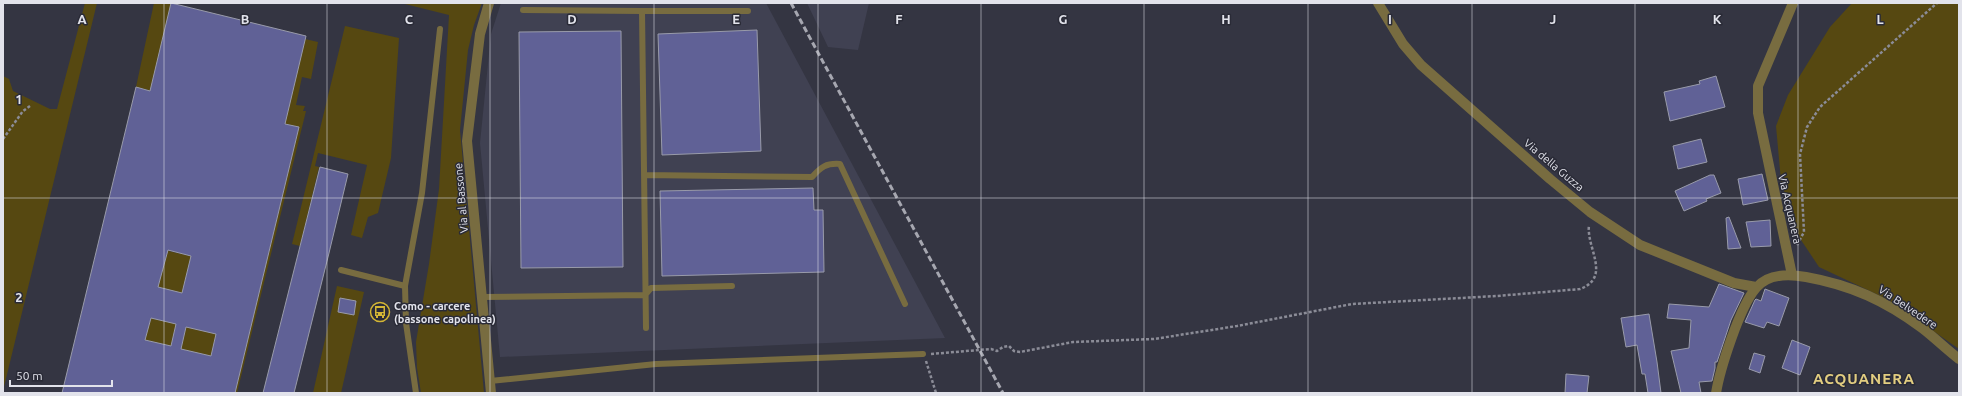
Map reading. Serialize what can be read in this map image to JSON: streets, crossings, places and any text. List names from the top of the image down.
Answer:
{
  "streets": {
    "street": [
      "Via della Guzza",
      "Via al Bassone",
      "Via Acquanera",
      "Via Belvedere"
    ]
  },
  "crossings": [
    ["Via Acquanera", "Via Belvedere"]
  ],
  "districts": ["ACQUANERA"],
  "places": {
    "bus stop": ["Como - carcere (bassone capolinea)"]
  },
  "scale_bar": "50 m",
  "grid": {
    "columns": [
      "A",
      "B",
      "C",
      "D",
      "E",
      "F",
      "G",
      "H",
      "I",
      "J",
      "K",
      "L"
    ],
    "rows": ["1", "2"]
  }
}
